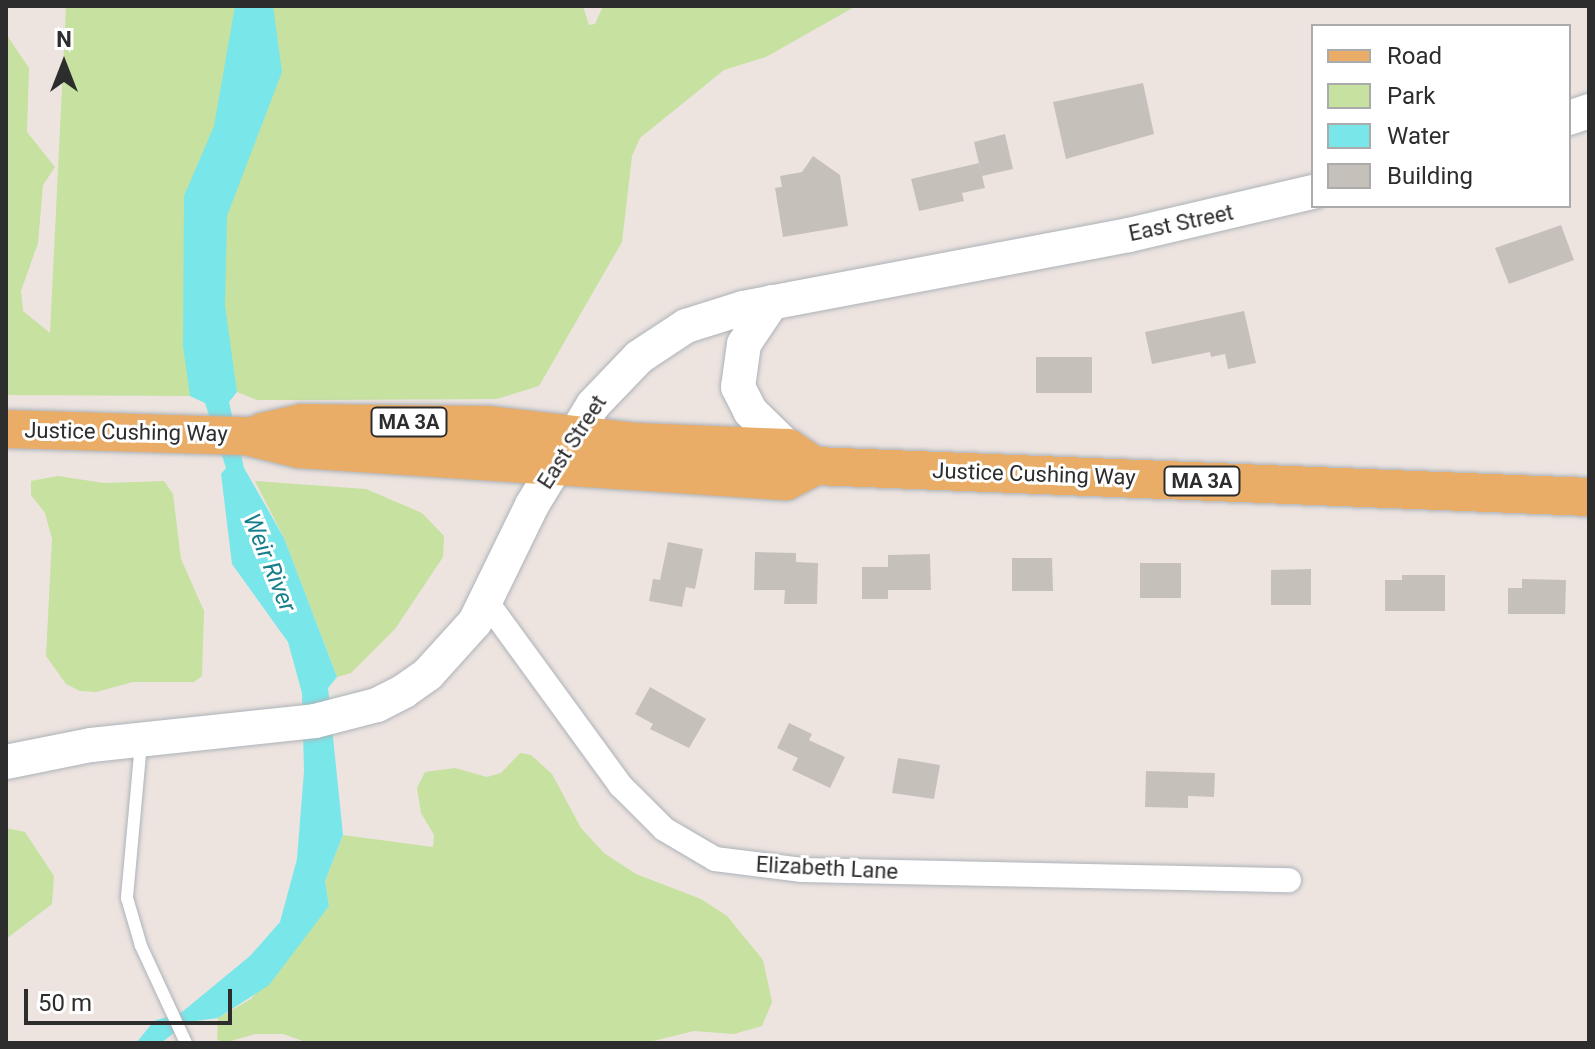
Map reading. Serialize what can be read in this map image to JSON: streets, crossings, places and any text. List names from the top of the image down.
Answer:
{
  "streets": {
    "main road": ["East Street", "MA 3A", "Justice Cushing Way"],
    "street": ["Elizabeth Lane"]
  },
  "crossings": [
    ["East Street", "Justice Cushing Way"],
    ["East Street", "Elizabeth Lane"]
  ],
  "water": ["Weir River"],
  "legend": [
    "Road",
    "Park",
    "Water",
    "Building"
  ],
  "scale_bar": "50 m",
  "north": "top"
}
